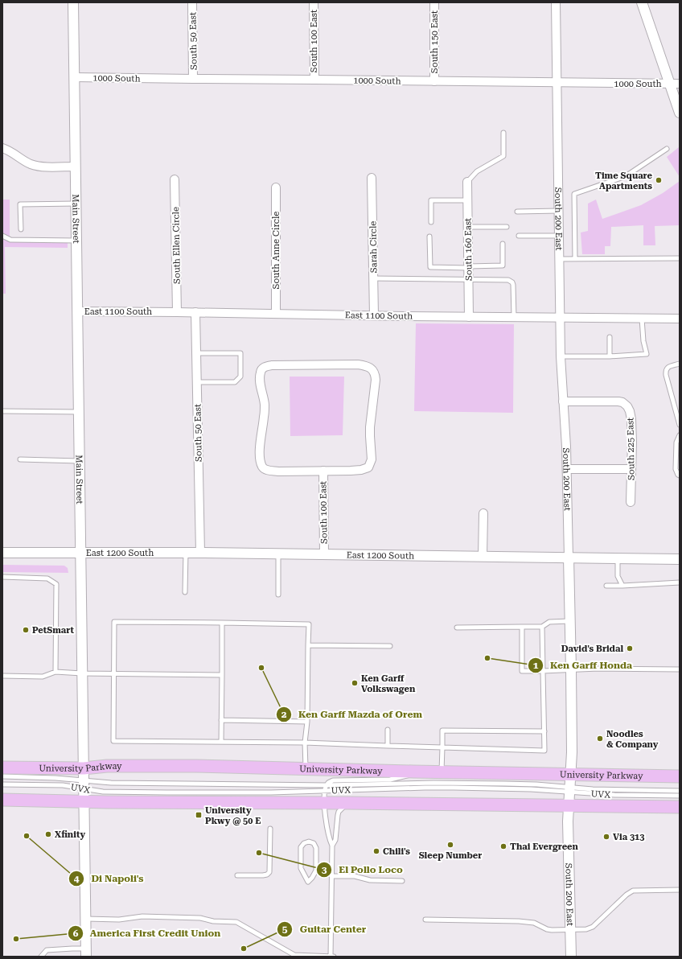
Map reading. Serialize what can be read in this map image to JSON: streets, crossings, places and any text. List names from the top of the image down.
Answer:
{
  "streets": {
    "main road": ["University Parkway"],
    "street": [
      "South 50 East",
      "South 100 East",
      "South 150 East",
      "1000 South",
      "Main Street",
      "South 200 East",
      "South Ellen Circle",
      "Sarah Circle",
      "South 160 East",
      "South Anne Circle",
      "East 1100 South",
      "South 225 East",
      "East 1200 South"
    ],
    "lane": ["UVX"]
  },
  "crossings": [
    ["South 50 East", "1000 South"],
    ["South 50 East", "East 1100 South"],
    ["South 50 East", "East 1200 South"],
    ["South 100 East", "1000 South"],
    ["South 100 East", "East 1200 South"],
    ["South 150 East", "1000 South"],
    ["1000 South", "Main Street"],
    ["1000 South", "South 200 East"],
    ["Main Street", "East 1100 South"],
    ["Main Street", "East 1200 South"],
    ["Main Street", "University Parkway"],
    ["Main Street", "UVX"],
    ["South 200 East", "East 1100 South"],
    ["South 200 East", "South 225 East"],
    ["South 200 East", "East 1200 South"],
    ["South 200 East", "University Parkway"],
    ["South 200 East", "UVX"],
    ["South Ellen Circle", "East 1100 South"],
    ["Sarah Circle", "East 1100 South"],
    ["South 160 East", "East 1100 South"],
    ["South Anne Circle", "East 1100 South"]
  ],
  "places": {
    "other": [
      "Time Square Apartments",
      "PetSmart",
      "David's Bridal",
      "Ken Garff Honda",
      "Ken Garff Mazda of Orem",
      "Ken Garff Volkswagen",
      "Noodles & Company",
      "Xfinity",
      "Di Napoli's",
      "Via 313",
      "Sleep Number",
      "Thai Evergreen",
      "Chili's",
      "El Pollo Loco",
      "America First Credit Union",
      "Guitar Center"
    ],
    "transit": ["University Pkwy @ 50 E"]
  }
}
